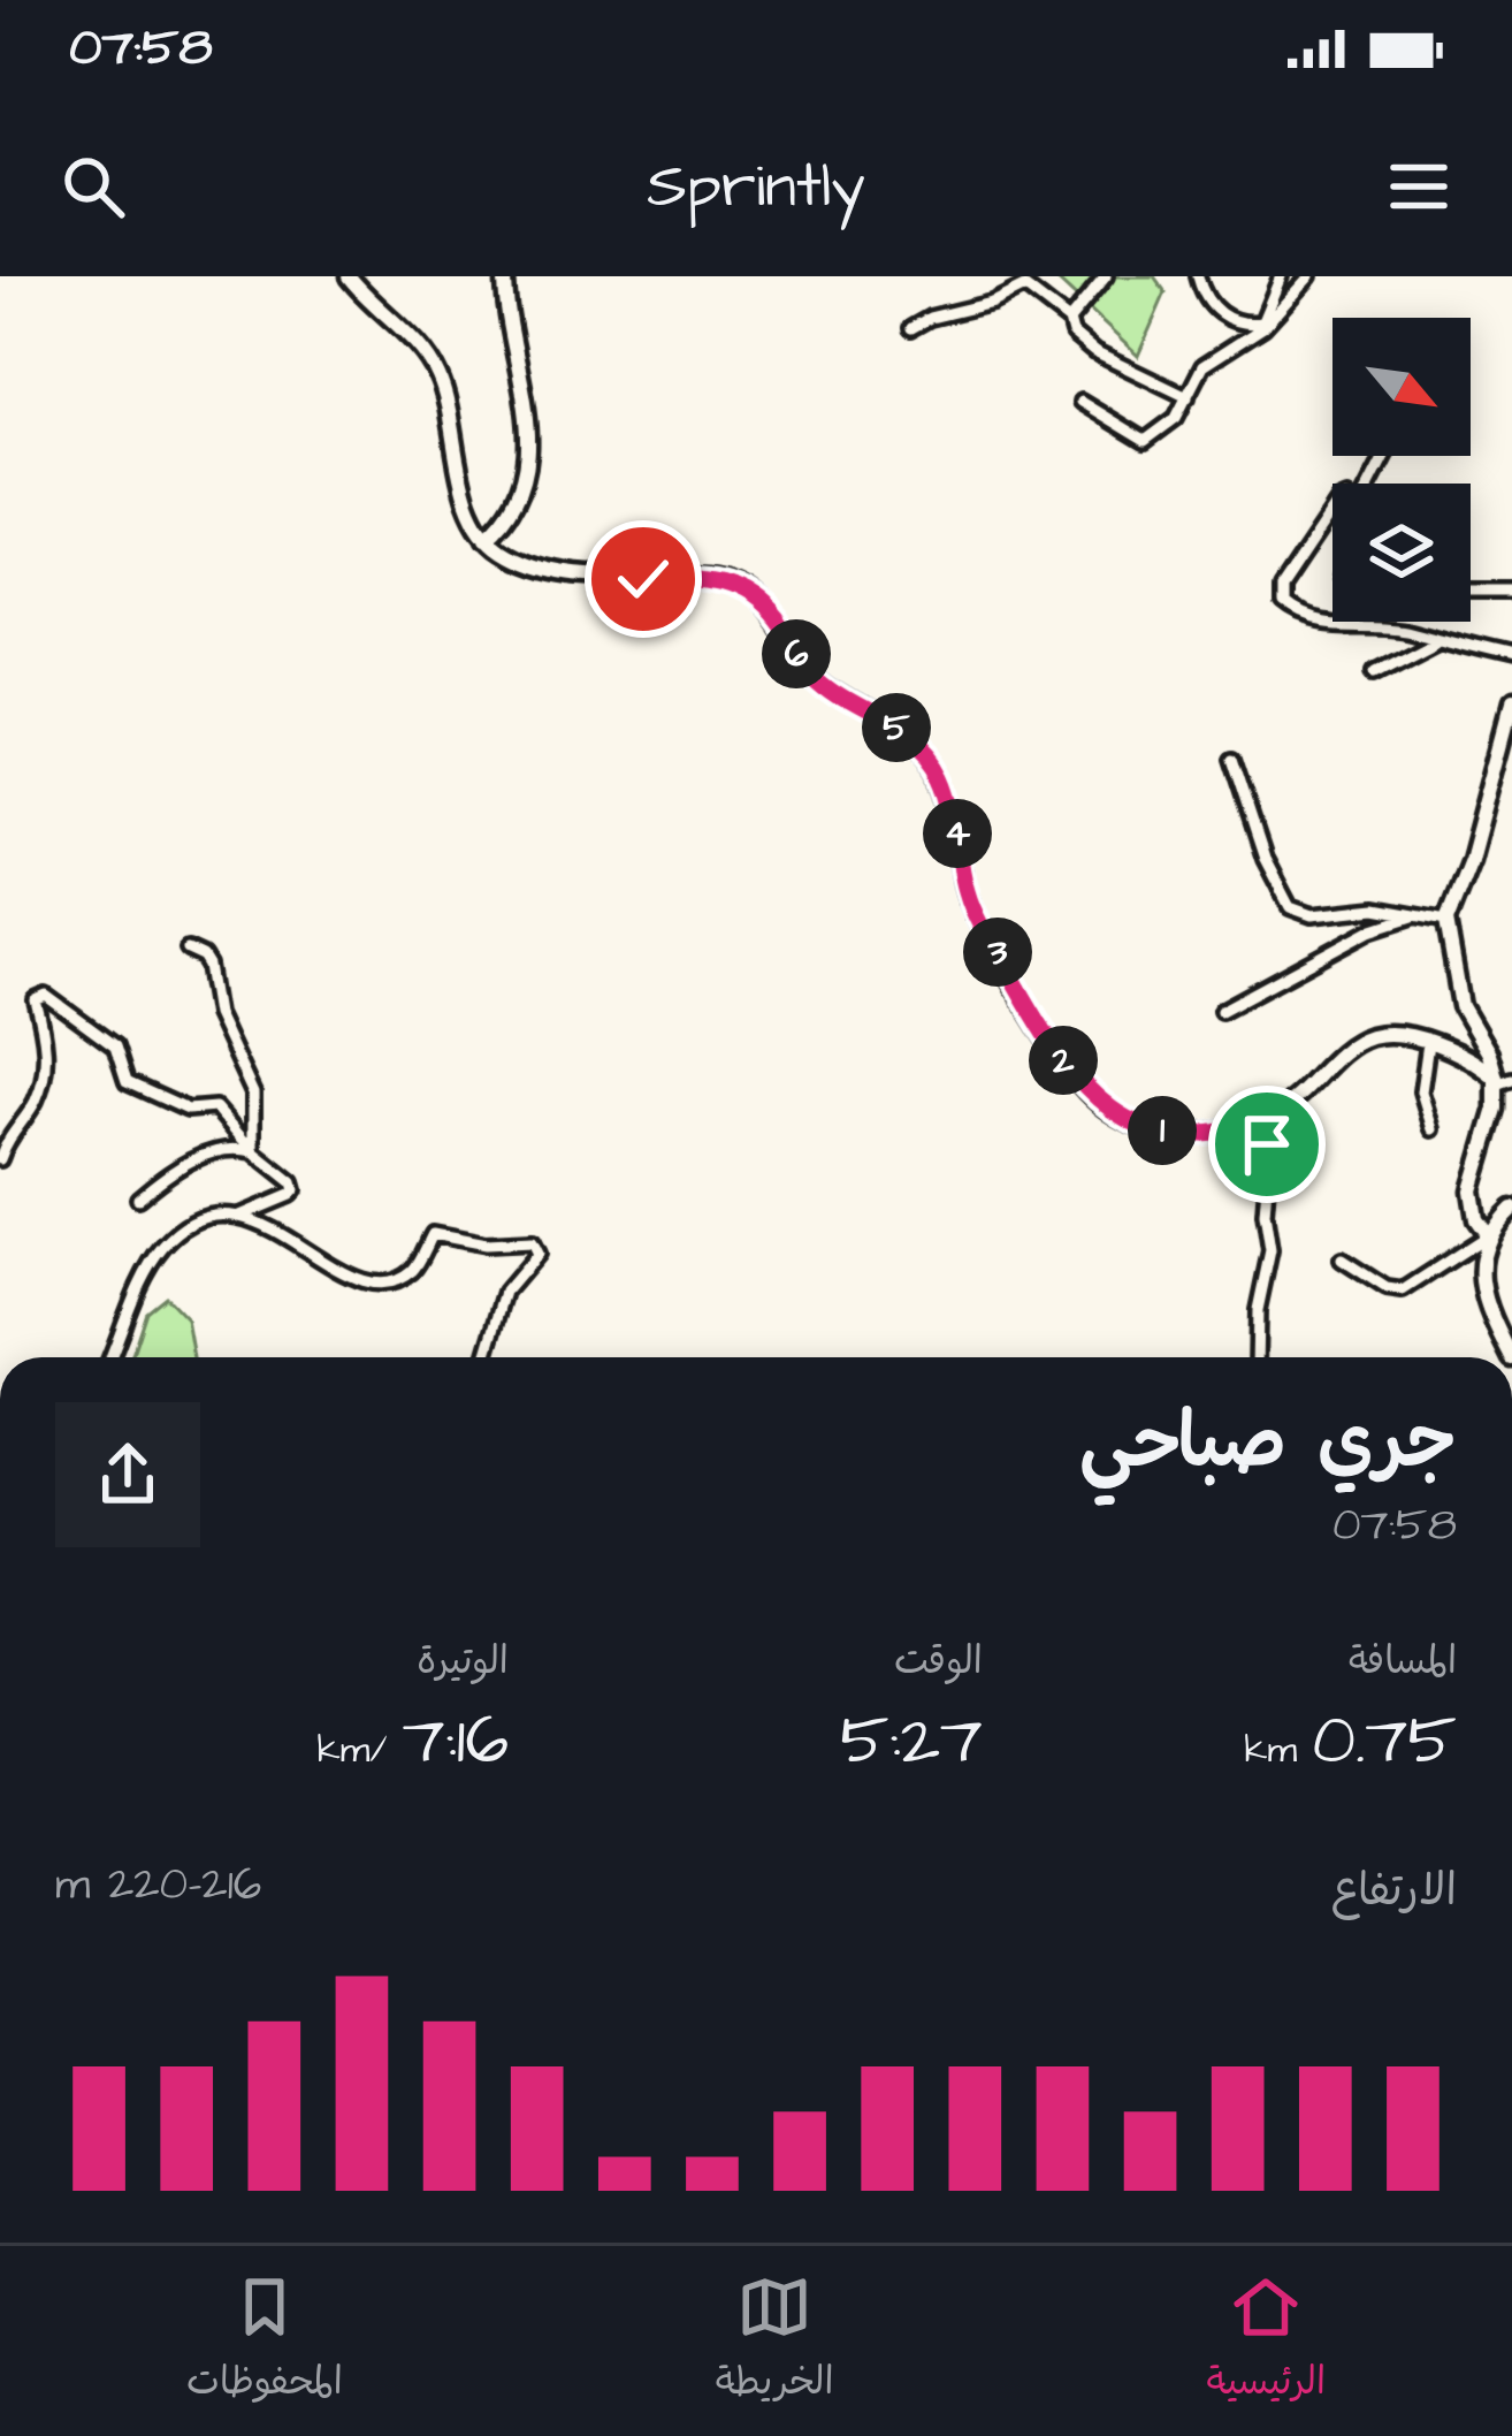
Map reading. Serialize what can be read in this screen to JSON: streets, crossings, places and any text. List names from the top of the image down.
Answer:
{
  "north": "bottom right",
  "page": {
    "status": "07:58",
    "header": "Sprintly",
    "pins": [
      "6",
      "5",
      "4",
      "3",
      "2",
      "1"
    ],
    "heading": ["جري صباحي", "07:58"],
    "stats": [
      ["المسافة", "0.75 km"],
      ["الوقت", "5:27"],
      ["الوتيرة", "7:16 /km"]
    ],
    "chart": ["الارتفاع", "216–220 m"],
    "tabs": ["الرئيسية", "الخريطة", "المحفوظات"]
  }
}
